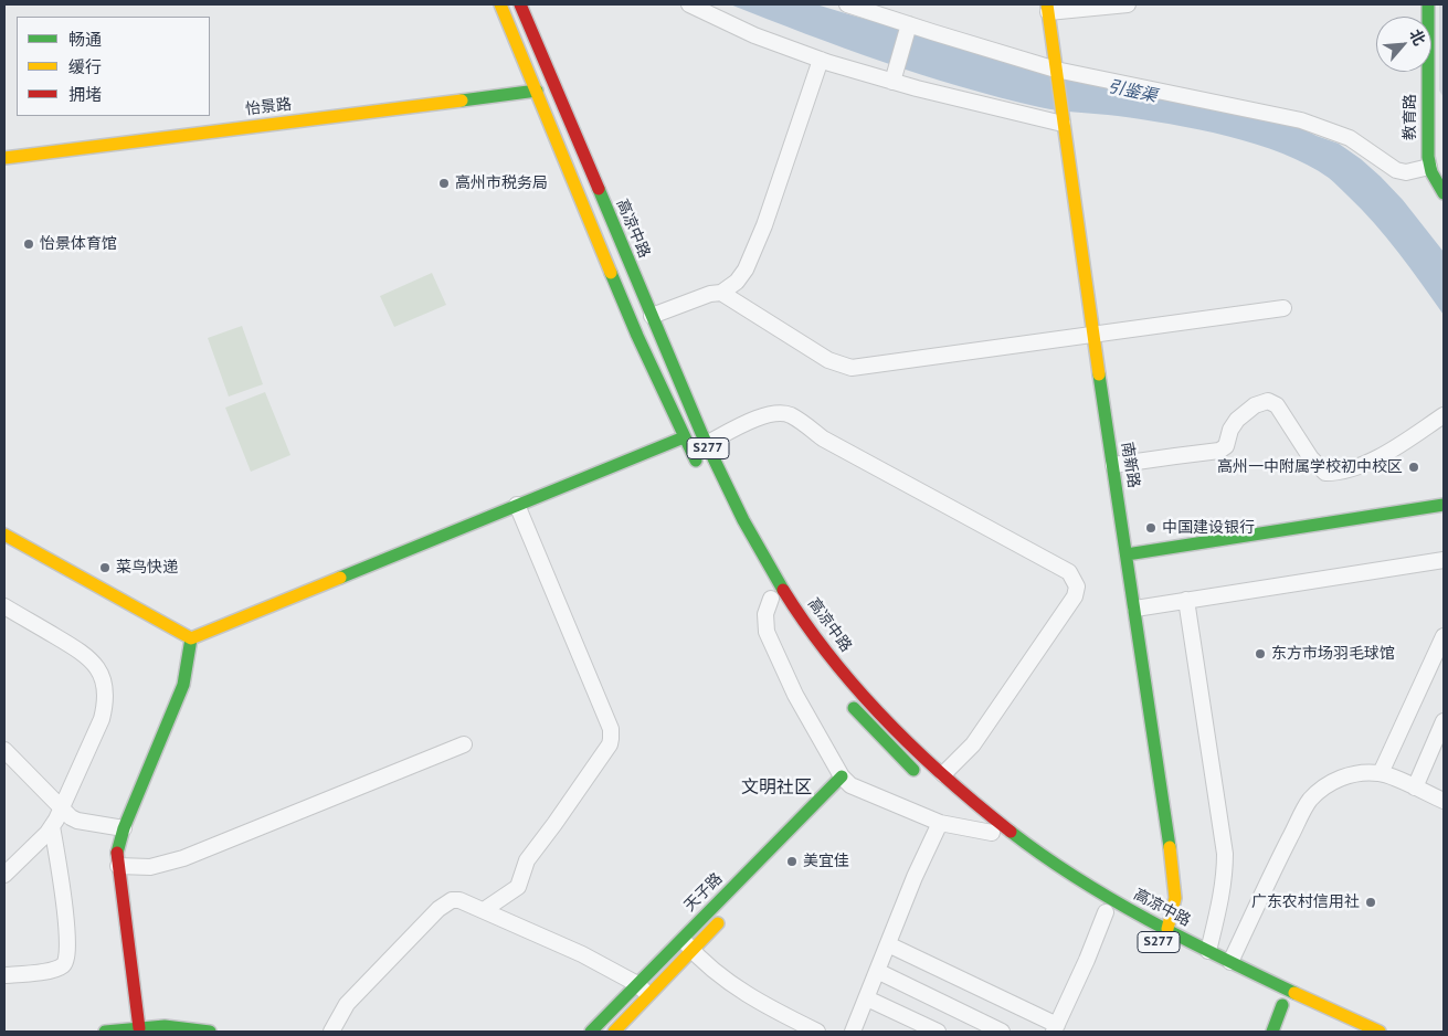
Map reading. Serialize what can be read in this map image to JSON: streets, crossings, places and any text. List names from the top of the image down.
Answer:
{
  "streets": {
    "street": [
      "怡景路",
      "教育路",
      "高凉中路",
      "S277",
      "南新路",
      "天子路"
    ]
  },
  "crossings": [
    ["怡景路", "S277"],
    ["高凉中路", "南新路"]
  ],
  "districts": ["文明社区"],
  "water": ["引鉴渠"],
  "places": [
    "高州市税务局",
    "怡景体育馆",
    "高州一中附属学校初中校区",
    "中国建设银行",
    "菜鸟快递",
    "东方市场羽毛球馆",
    "美宜佳",
    "广东农村信用社"
  ],
  "legend": ["畅通", "缓行", "拥堵"],
  "north": "top right"
}
